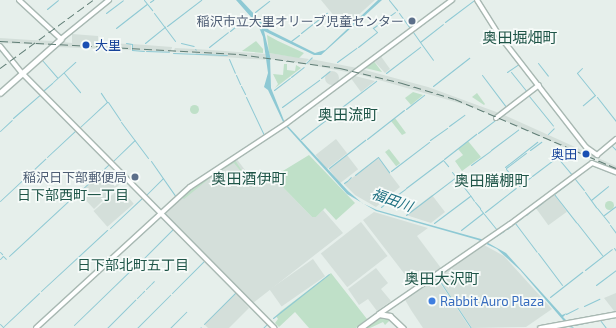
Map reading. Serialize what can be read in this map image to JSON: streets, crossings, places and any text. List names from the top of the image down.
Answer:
{
  "districts": [
    "奥田堀畑町",
    "奥田流町",
    "奥田酒伊町",
    "奥田膳棚町",
    "日下部西町一丁目",
    "日下部北町五丁目",
    "奥田大沢町"
  ],
  "water": ["福田川"],
  "places": [
    "稲沢市立大里オリーブ児童センター",
    "大里",
    "奥田",
    "稲沢日下部郵便局",
    "Rabbit Auro Plaza"
  ]
}
